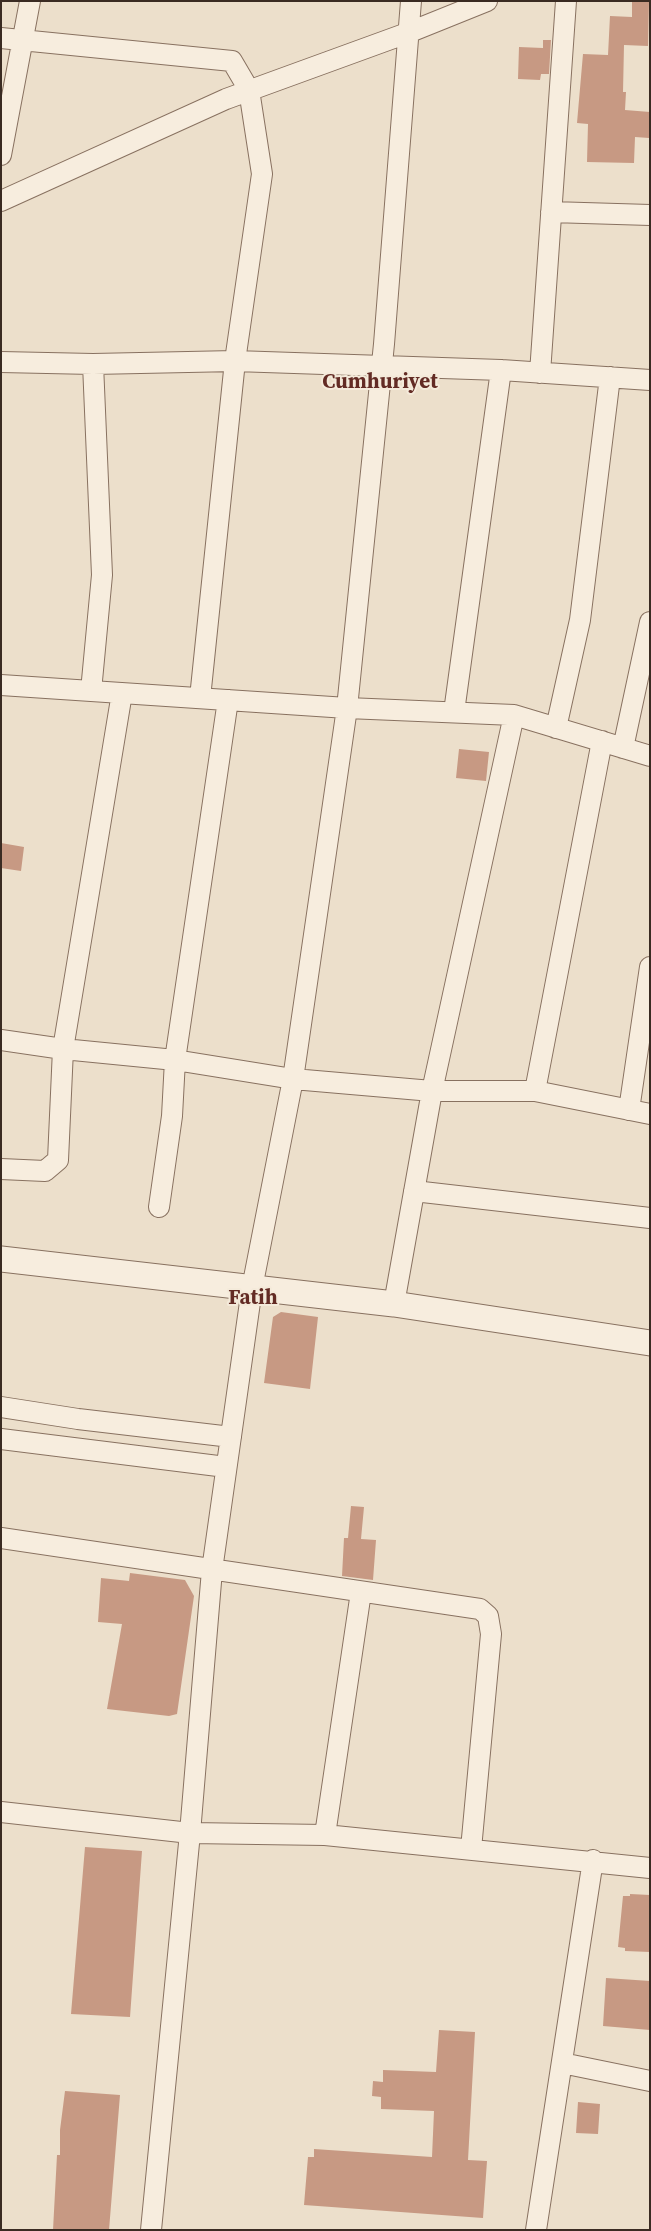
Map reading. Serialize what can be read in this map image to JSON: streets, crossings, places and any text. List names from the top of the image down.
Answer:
{
  "districts": ["Cumhuriyet", "Fatih"]
}
